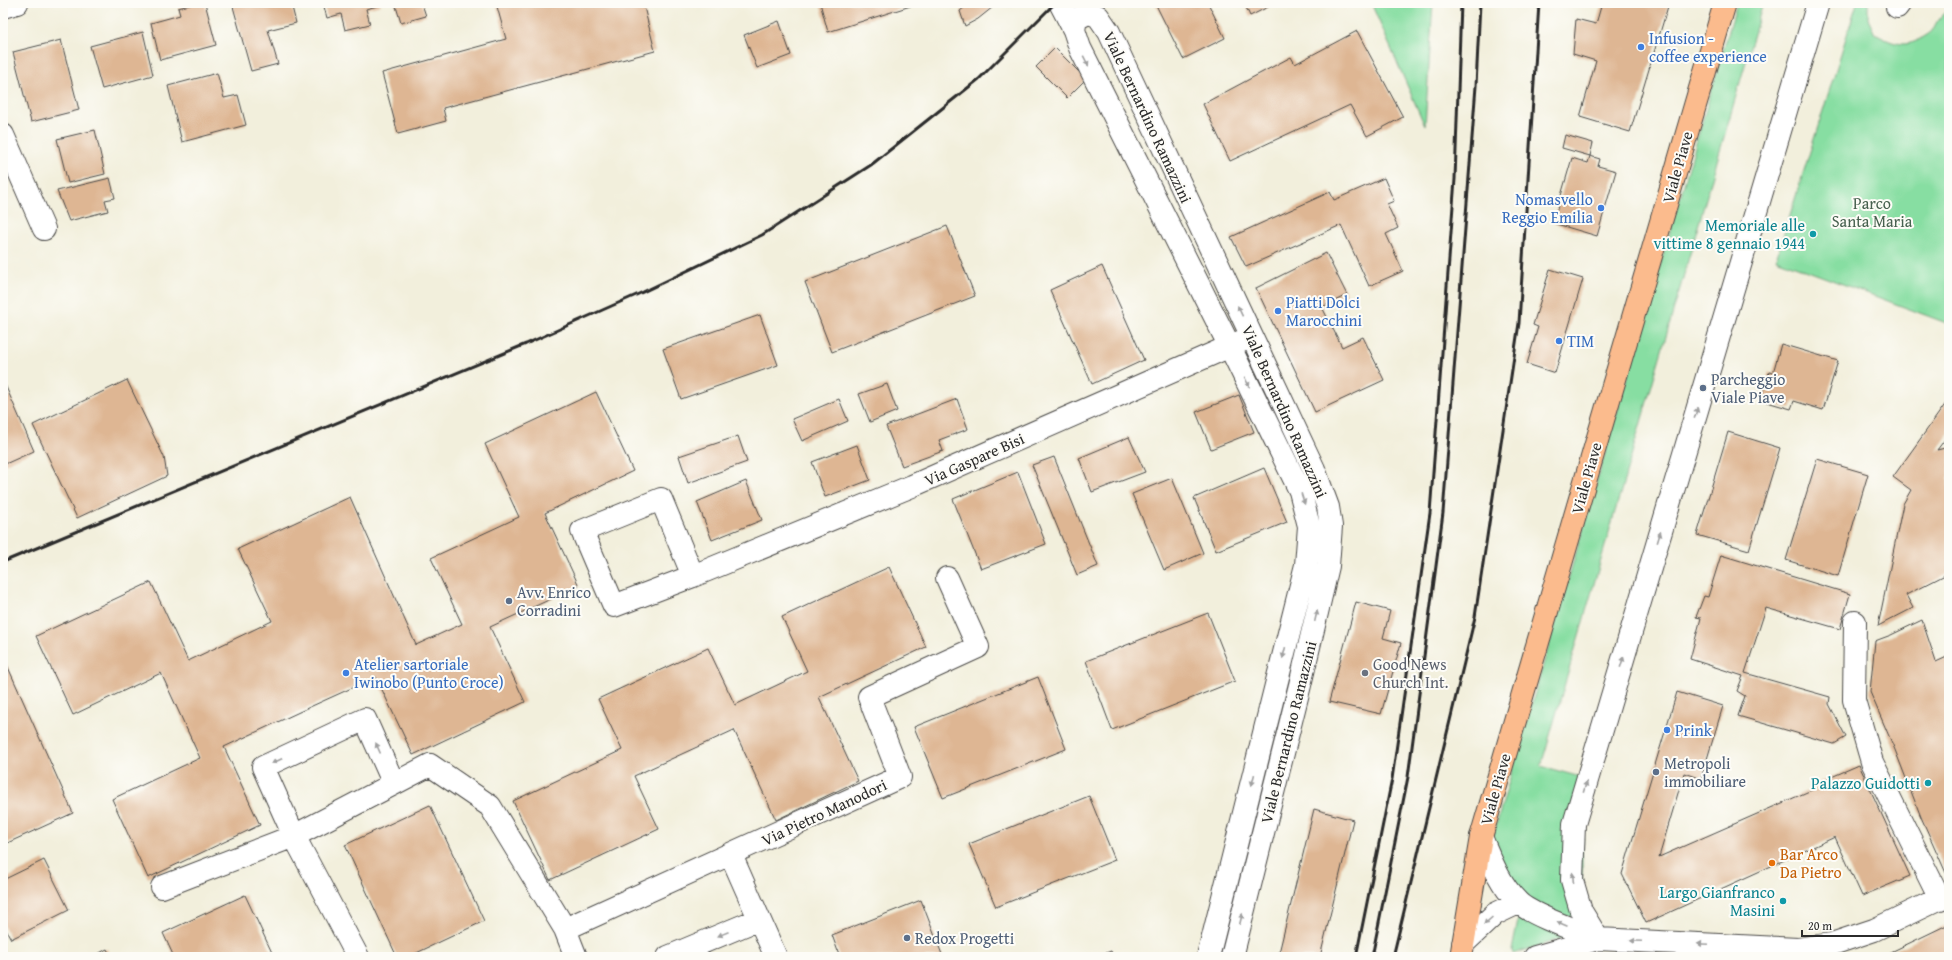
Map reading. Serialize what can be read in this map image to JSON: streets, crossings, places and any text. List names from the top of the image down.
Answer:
{
  "streets": {
    "main road": ["Viale Piave"],
    "street": ["Viale Bernardino Ramazzini", "Via Gaspare Bisi", "Via Pietro Manodori"]
  },
  "crossings": [
    ["Viale Bernardino Ramazzini", "Via Gaspare Bisi"]
  ],
  "parks": ["Parco Santa Maria"],
  "places": [
    "Infusion - coffee experience",
    "Nomasvello Reggio Emilia",
    "Memoriale alle vittime 8 gennaio 1944",
    "Piatti Dolci Marocchini",
    "TIM",
    "Parcheggio Viale Piave",
    "Avv. Enrico Corradini",
    "Atelier sartoriale Iwinobo (Punto Croce)",
    "Good News Church Int.",
    "Prink",
    "Metropoli immobiliare",
    "Palazzo Guidotti",
    "Bar Arco Da Pietro",
    "Largo Gianfranco Masini",
    "Redox Progetti"
  ],
  "scale_bar": "20 m"
}
